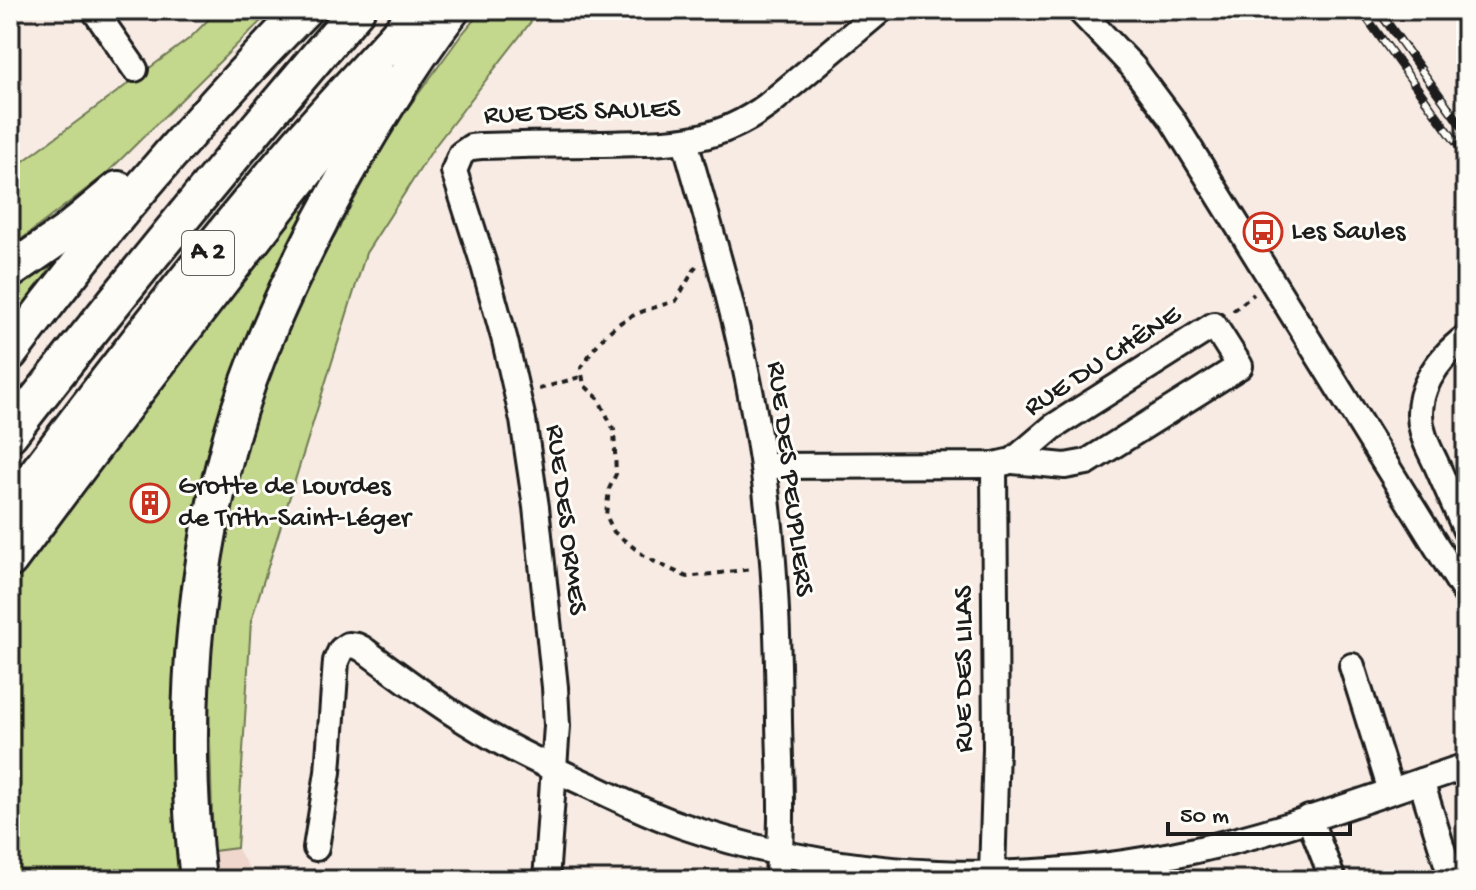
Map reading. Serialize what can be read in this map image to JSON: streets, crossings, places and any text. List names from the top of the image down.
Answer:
{
  "streets": {
    "highway": ["A 2"],
    "street": [
      "RUE DES SAULES",
      "RUE DU CHÊNE",
      "RUE DES PEUPLIERS",
      "RUE DES ORMES",
      "RUE DES LILAS"
    ]
  },
  "crossings": [
    ["RUE DES SAULES", "RUE DES PEUPLIERS"],
    ["RUE DES SAULES", "RUE DES ORMES"],
    ["RUE DU CHÊNE", "RUE DES PEUPLIERS"],
    ["RUE DU CHÊNE", "RUE DES LILAS"]
  ],
  "places": {
    "bus stop": ["Les Saules"],
    "building": ["Grotte de Lourdes de Trith-Saint-Léger"]
  },
  "scale_bar": "50 m"
}
